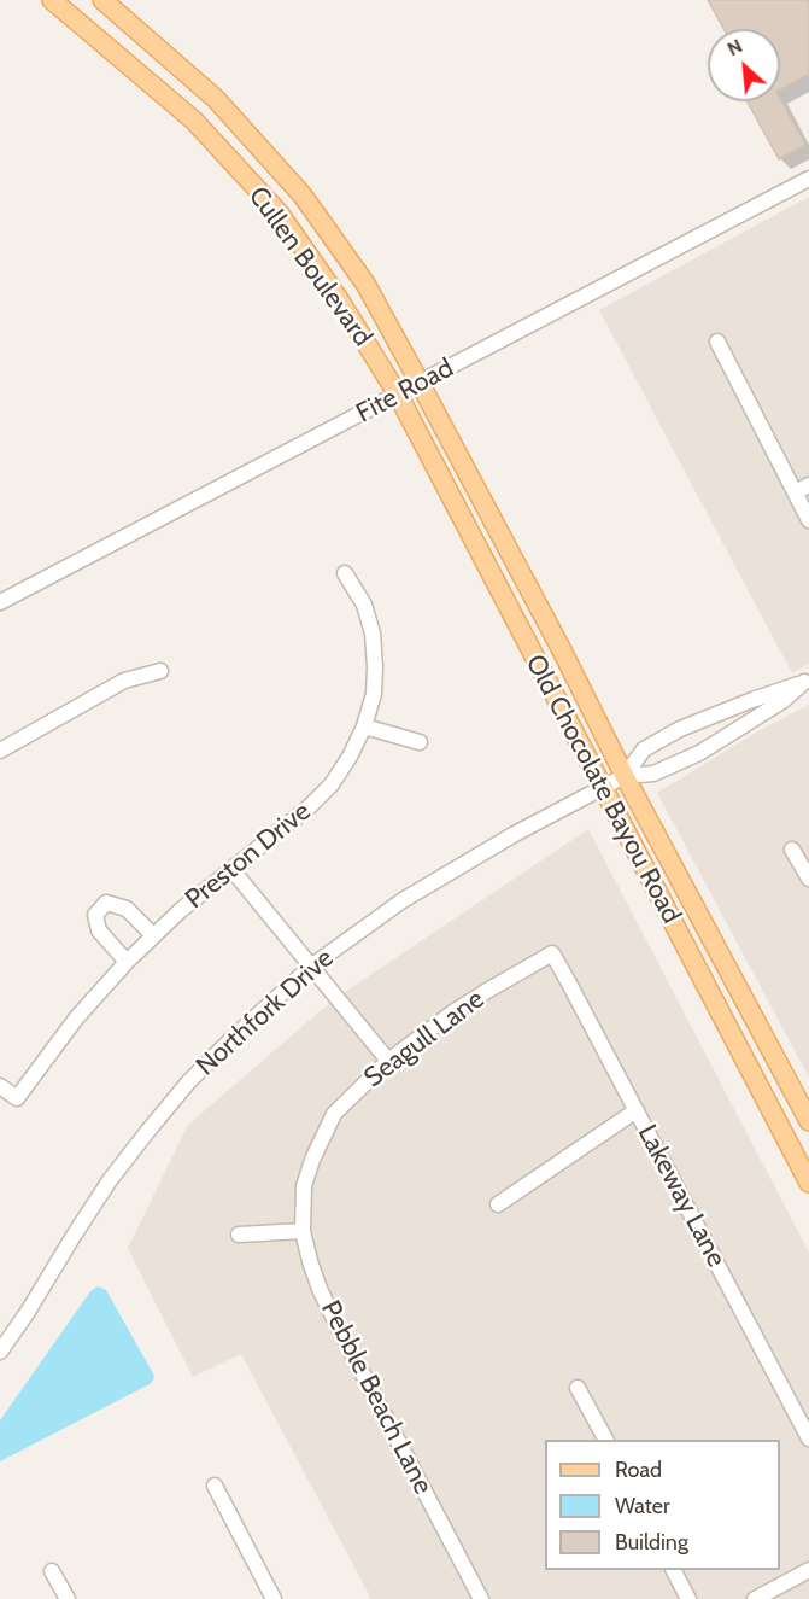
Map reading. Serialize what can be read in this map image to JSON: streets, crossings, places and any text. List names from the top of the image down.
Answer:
{
  "streets": {
    "main road": ["Cullen Boulevard", "Old Chocolate Bayou Road"],
    "street": [
      "Fite Road",
      "Preston Drive",
      "Northfork Drive",
      "Seagull Lane",
      "Lakeway Lane",
      "Pebble Beach Lane"
    ]
  },
  "crossings": [
    ["Cullen Boulevard", "Fite Road"],
    ["Cullen Boulevard", "Old Chocolate Bayou Road"],
    ["Fite Road", "Old Chocolate Bayou Road"],
    ["Old Chocolate Bayou Road", "Northfork Drive"],
    ["Seagull Lane", "Lakeway Lane"],
    ["Seagull Lane", "Pebble Beach Lane"]
  ],
  "legend": ["Road", "Water", "Building"],
  "north": "top left"
}
